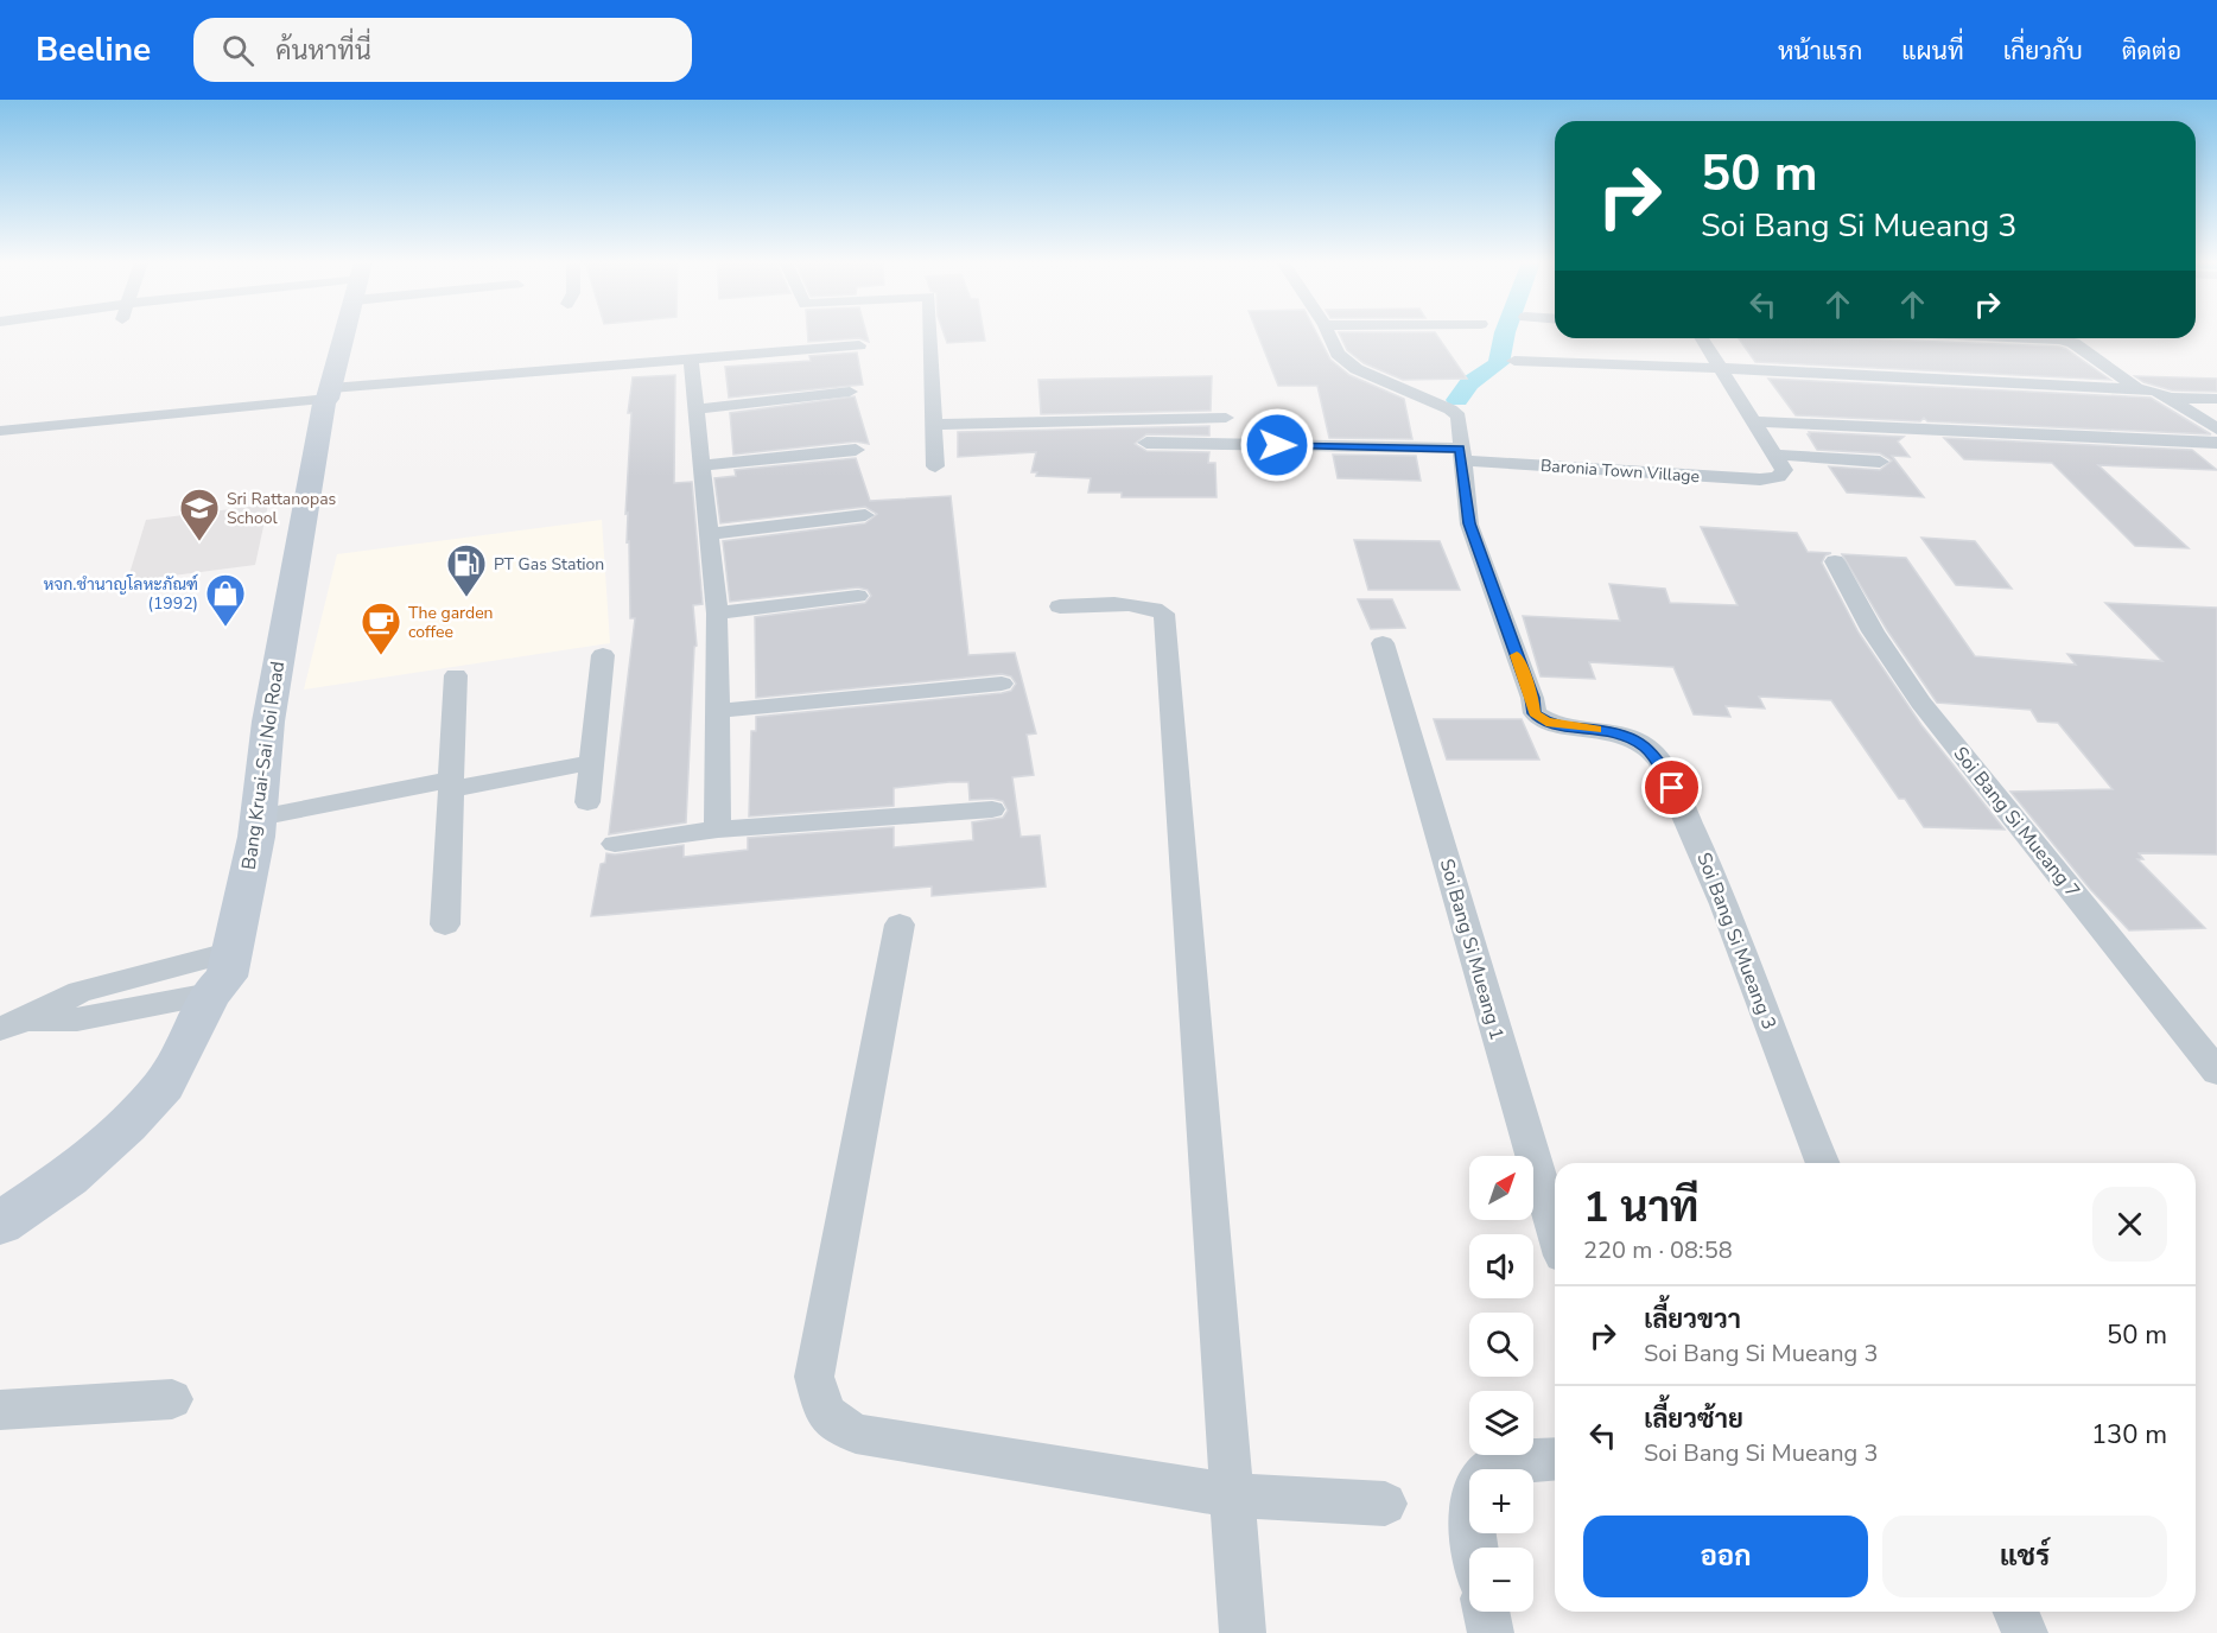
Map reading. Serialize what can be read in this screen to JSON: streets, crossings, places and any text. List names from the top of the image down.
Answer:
{
  "streets": {
    "main road": ["Bang Kruai-Sai Noi Road"],
    "street": [
      "Baronia Town Village",
      "Soi Bang Si Mueang 7",
      "Soi Bang Si Mueang 3",
      "Soi Bang Si Mueang 1"
    ]
  },
  "crossings": [
    ["Baronia Town Village", "Soi Bang Si Mueang 3"]
  ],
  "places": {
    "school or university": ["Sri Rattanopas School"],
    "fuel station": ["PT Gas Station"],
    "shop": ["หจก.ชำนาญโลหะภัณฑ์ (1992)"],
    "cafe": ["The garden coffee"]
  },
  "north": "top right",
  "page": {
    "header": "Beeline",
    "search": "ค้นหาที่นี่",
    "nav": [
      "หน้าแรก",
      "แผนที่",
      "เกี่ยวกับ",
      "ติดต่อ"
    ],
    "turn": ["50 m", "Soi Bang Si Mueang 3"],
    "map_buttons": ["+", "−"],
    "heading": ["1 นาที", "220 m · 08:58"],
    "list": [
      {
        "name": "เลี้ยวขวา",
        "note": "Soi Bang Si Mueang 3",
        "value": "50 m"
      },
      {
        "name": "เลี้ยวซ้าย",
        "note": "Soi Bang Si Mueang 3",
        "value": "130 m"
      }
    ],
    "buttons": ["ออก", "แชร์"]
  }
}
